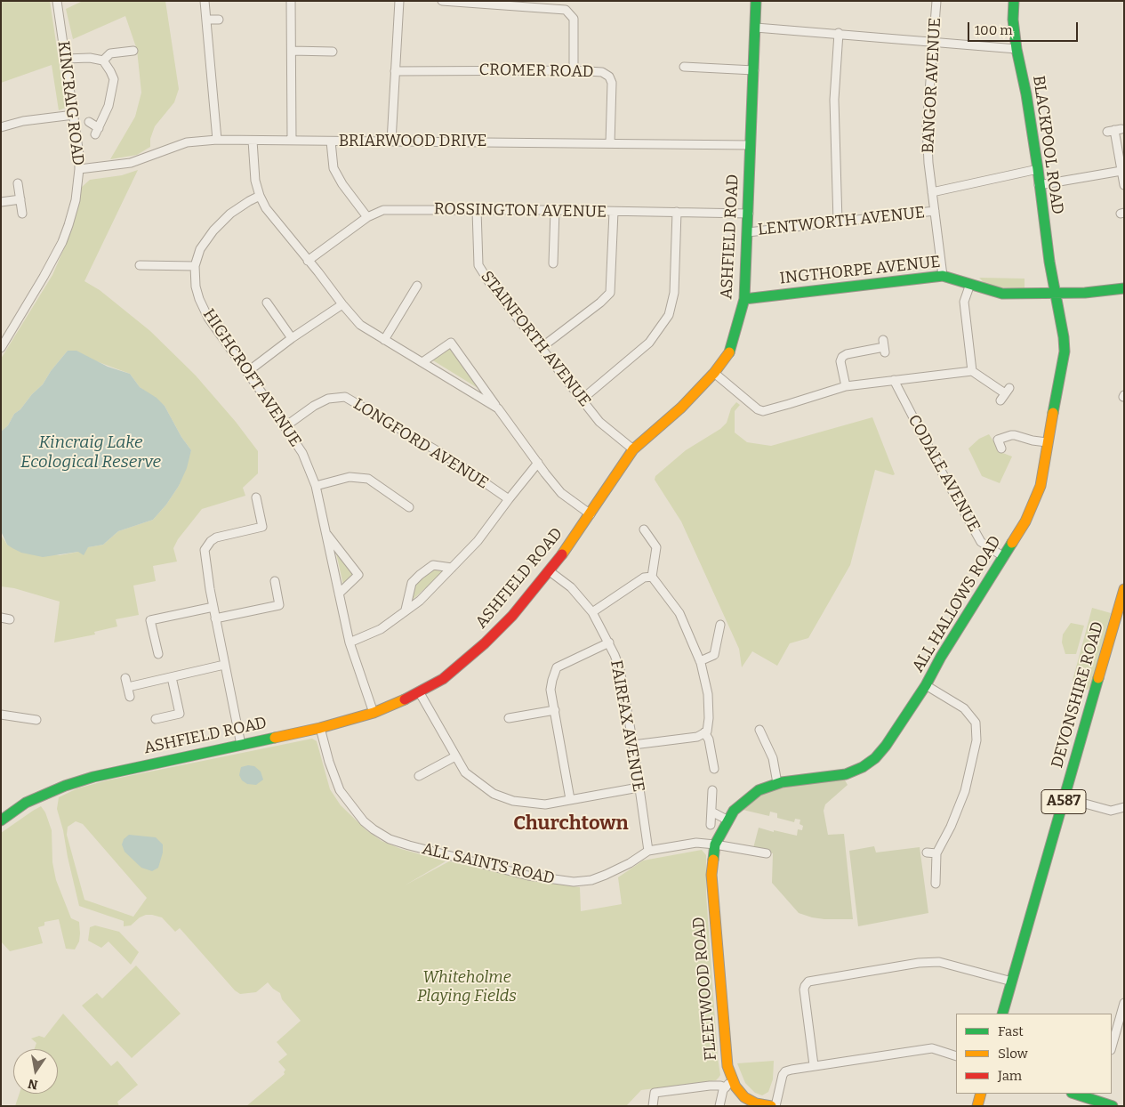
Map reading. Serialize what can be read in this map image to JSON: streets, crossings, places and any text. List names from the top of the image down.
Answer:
{
  "streets": {
    "street": [
      "CROMER ROAD",
      "BANGOR AVENUE",
      "KINCRAIG ROAD",
      "BRIARWOOD DRIVE",
      "BLACKPOOL ROAD",
      "ROSSINGTON AVENUE",
      "LENTWORTH AVENUE",
      "ASHFIELD ROAD",
      "INGTHORPE AVENUE",
      "STAINFORTH AVENUE",
      "HIGHCROFT AVENUE",
      "LONGFORD AVENUE",
      "CODALE AVENUE",
      "ALL HALLOWS ROAD",
      "DEVONSHIRE ROAD",
      "FAIRFAX AVENUE",
      "A587",
      "ALL SAINTS ROAD",
      "FLEETWOOD ROAD"
    ]
  },
  "crossings": [
    ["CROMER ROAD", "BRIARWOOD DRIVE"],
    ["BANGOR AVENUE", "LENTWORTH AVENUE"],
    ["BANGOR AVENUE", "INGTHORPE AVENUE"],
    ["KINCRAIG ROAD", "BRIARWOOD DRIVE"],
    ["BRIARWOOD DRIVE", "ASHFIELD ROAD"],
    ["BLACKPOOL ROAD", "INGTHORPE AVENUE"],
    ["BLACKPOOL ROAD", "ALL HALLOWS ROAD"],
    ["ROSSINGTON AVENUE", "ASHFIELD ROAD"],
    ["ROSSINGTON AVENUE", "STAINFORTH AVENUE"],
    ["LENTWORTH AVENUE", "ASHFIELD ROAD"],
    ["ASHFIELD ROAD", "INGTHORPE AVENUE"],
    ["ASHFIELD ROAD", "STAINFORTH AVENUE"],
    ["ASHFIELD ROAD", "HIGHCROFT AVENUE"],
    ["ASHFIELD ROAD", "FAIRFAX AVENUE"],
    ["ASHFIELD ROAD", "ALL SAINTS ROAD"],
    ["INGTHORPE AVENUE", "ALL HALLOWS ROAD"],
    ["HIGHCROFT AVENUE", "LONGFORD AVENUE"],
    ["CODALE AVENUE", "ALL HALLOWS ROAD"],
    ["ALL HALLOWS ROAD", "ALL SAINTS ROAD"],
    ["ALL HALLOWS ROAD", "FLEETWOOD ROAD"],
    ["FAIRFAX AVENUE", "ALL SAINTS ROAD"],
    ["ALL SAINTS ROAD", "FLEETWOOD ROAD"]
  ],
  "districts": ["Churchtown"],
  "water": ["Kincraig Lake Ecological Reserve"],
  "parks": ["Whiteholme Playing Fields"],
  "legend": ["Fast", "Slow", "Jam"],
  "scale_bar": "100 m",
  "north": "bottom"
}
